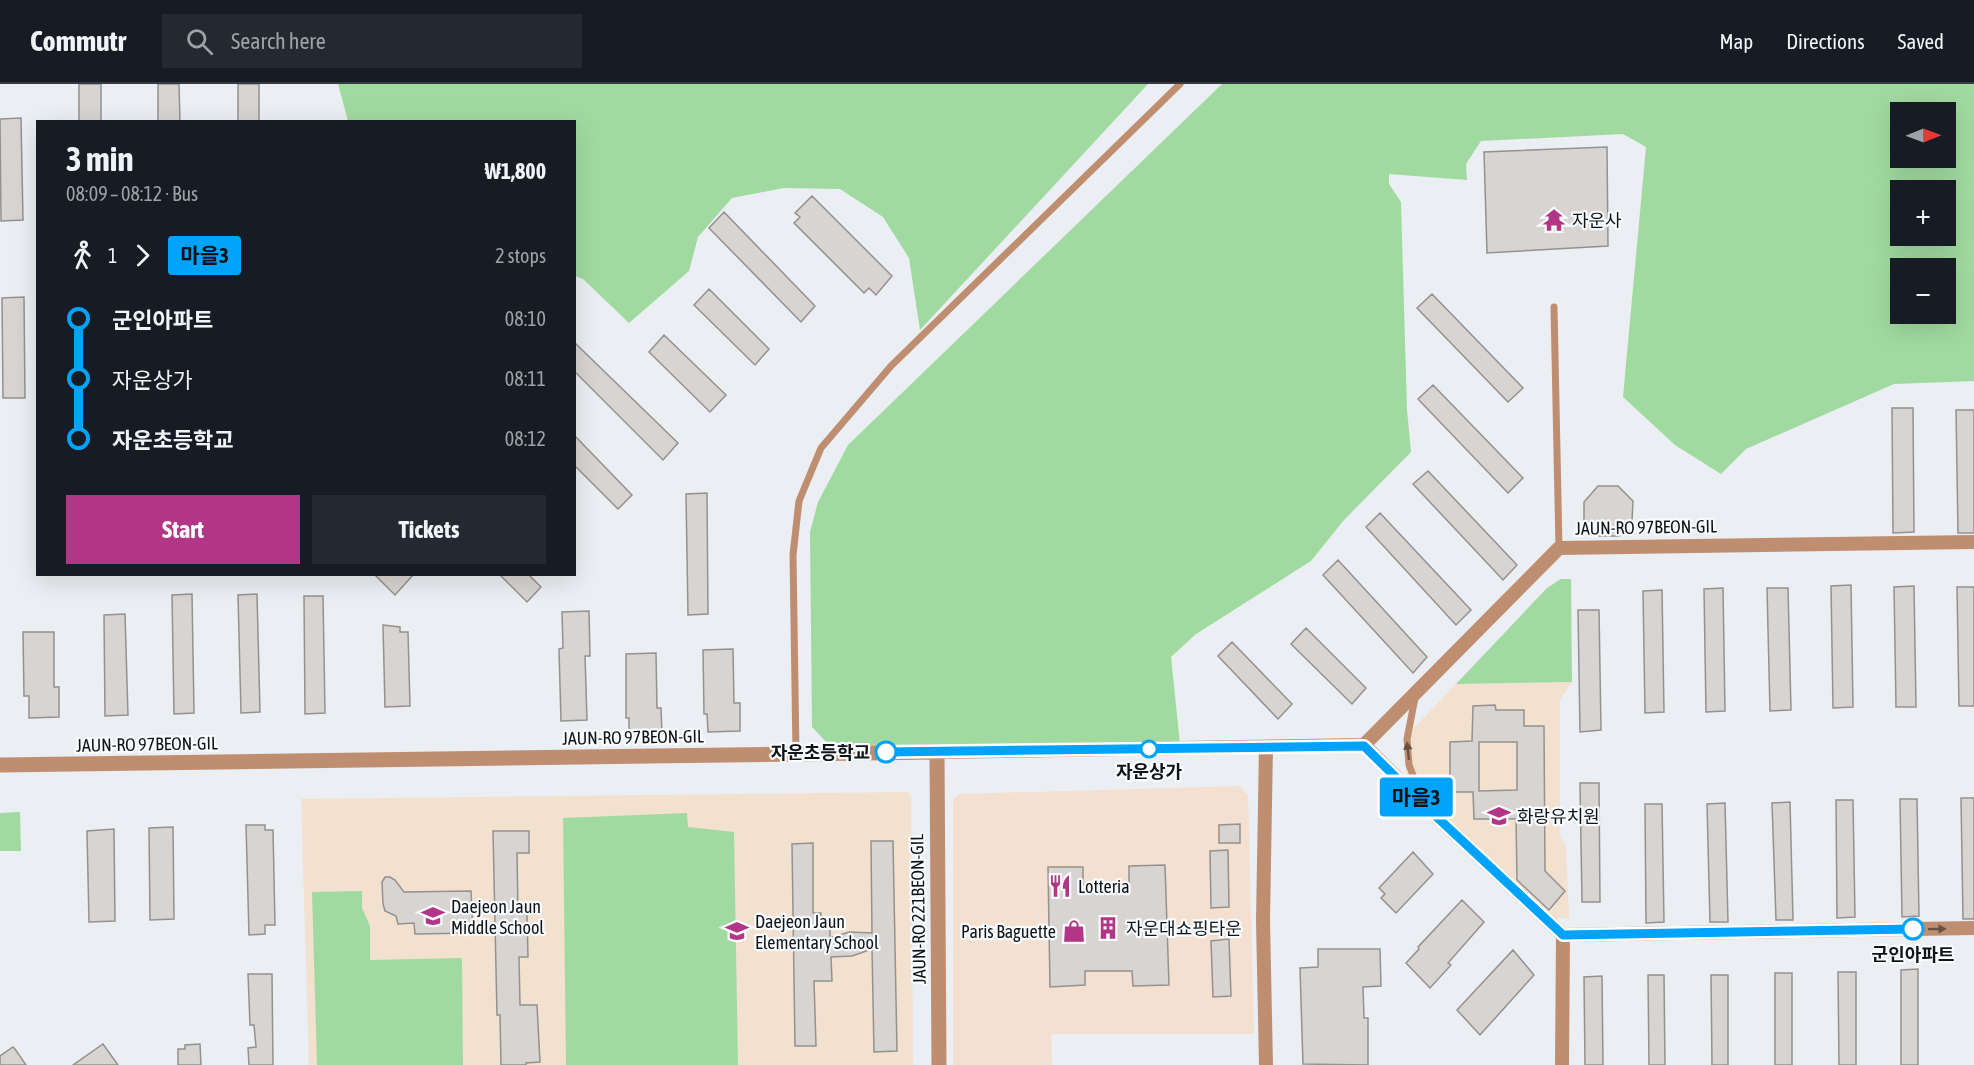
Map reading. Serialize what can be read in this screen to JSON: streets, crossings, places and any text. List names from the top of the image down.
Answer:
{
  "streets": {
    "street": ["JAUN-RO 97BEON-GIL", "JAUN-RO 221BEON-GIL"]
  },
  "crossings": [
    ["JAUN-RO 97BEON-GIL", "JAUN-RO 221BEON-GIL"]
  ],
  "places": {
    "temple": ["자운사"],
    "other": ["자운상가", "자운초등학교", "군인아파트"],
    "school or university": ["화랑유치원", "Daejeon Jaun Middle School", "Daejeon Jaun Elementary School"],
    "restaurant": ["Lotteria"],
    "building": ["자운대쇼핑타운"],
    "shop": ["Paris Baguette"]
  },
  "lines": ["bus line 마을3"],
  "north": "right",
  "page": {
    "header": "Commutr",
    "search": "Search here",
    "nav": ["Map", "Directions", "Saved"],
    "on_map": "마을3",
    "map_buttons": ["+", "−"],
    "heading": ["3 min", "08:09 – 08:12 · Bus", "₩1,800"],
    "legs": ["1", "마을3", "2 stops"],
    "list": [
      {
        "name": "군인아파트",
        "value": "08:10"
      },
      {
        "name": "자운상가",
        "value": "08:11"
      },
      {
        "name": "자운초등학교",
        "value": "08:12"
      }
    ],
    "buttons": ["Start", "Tickets"]
  }
}
